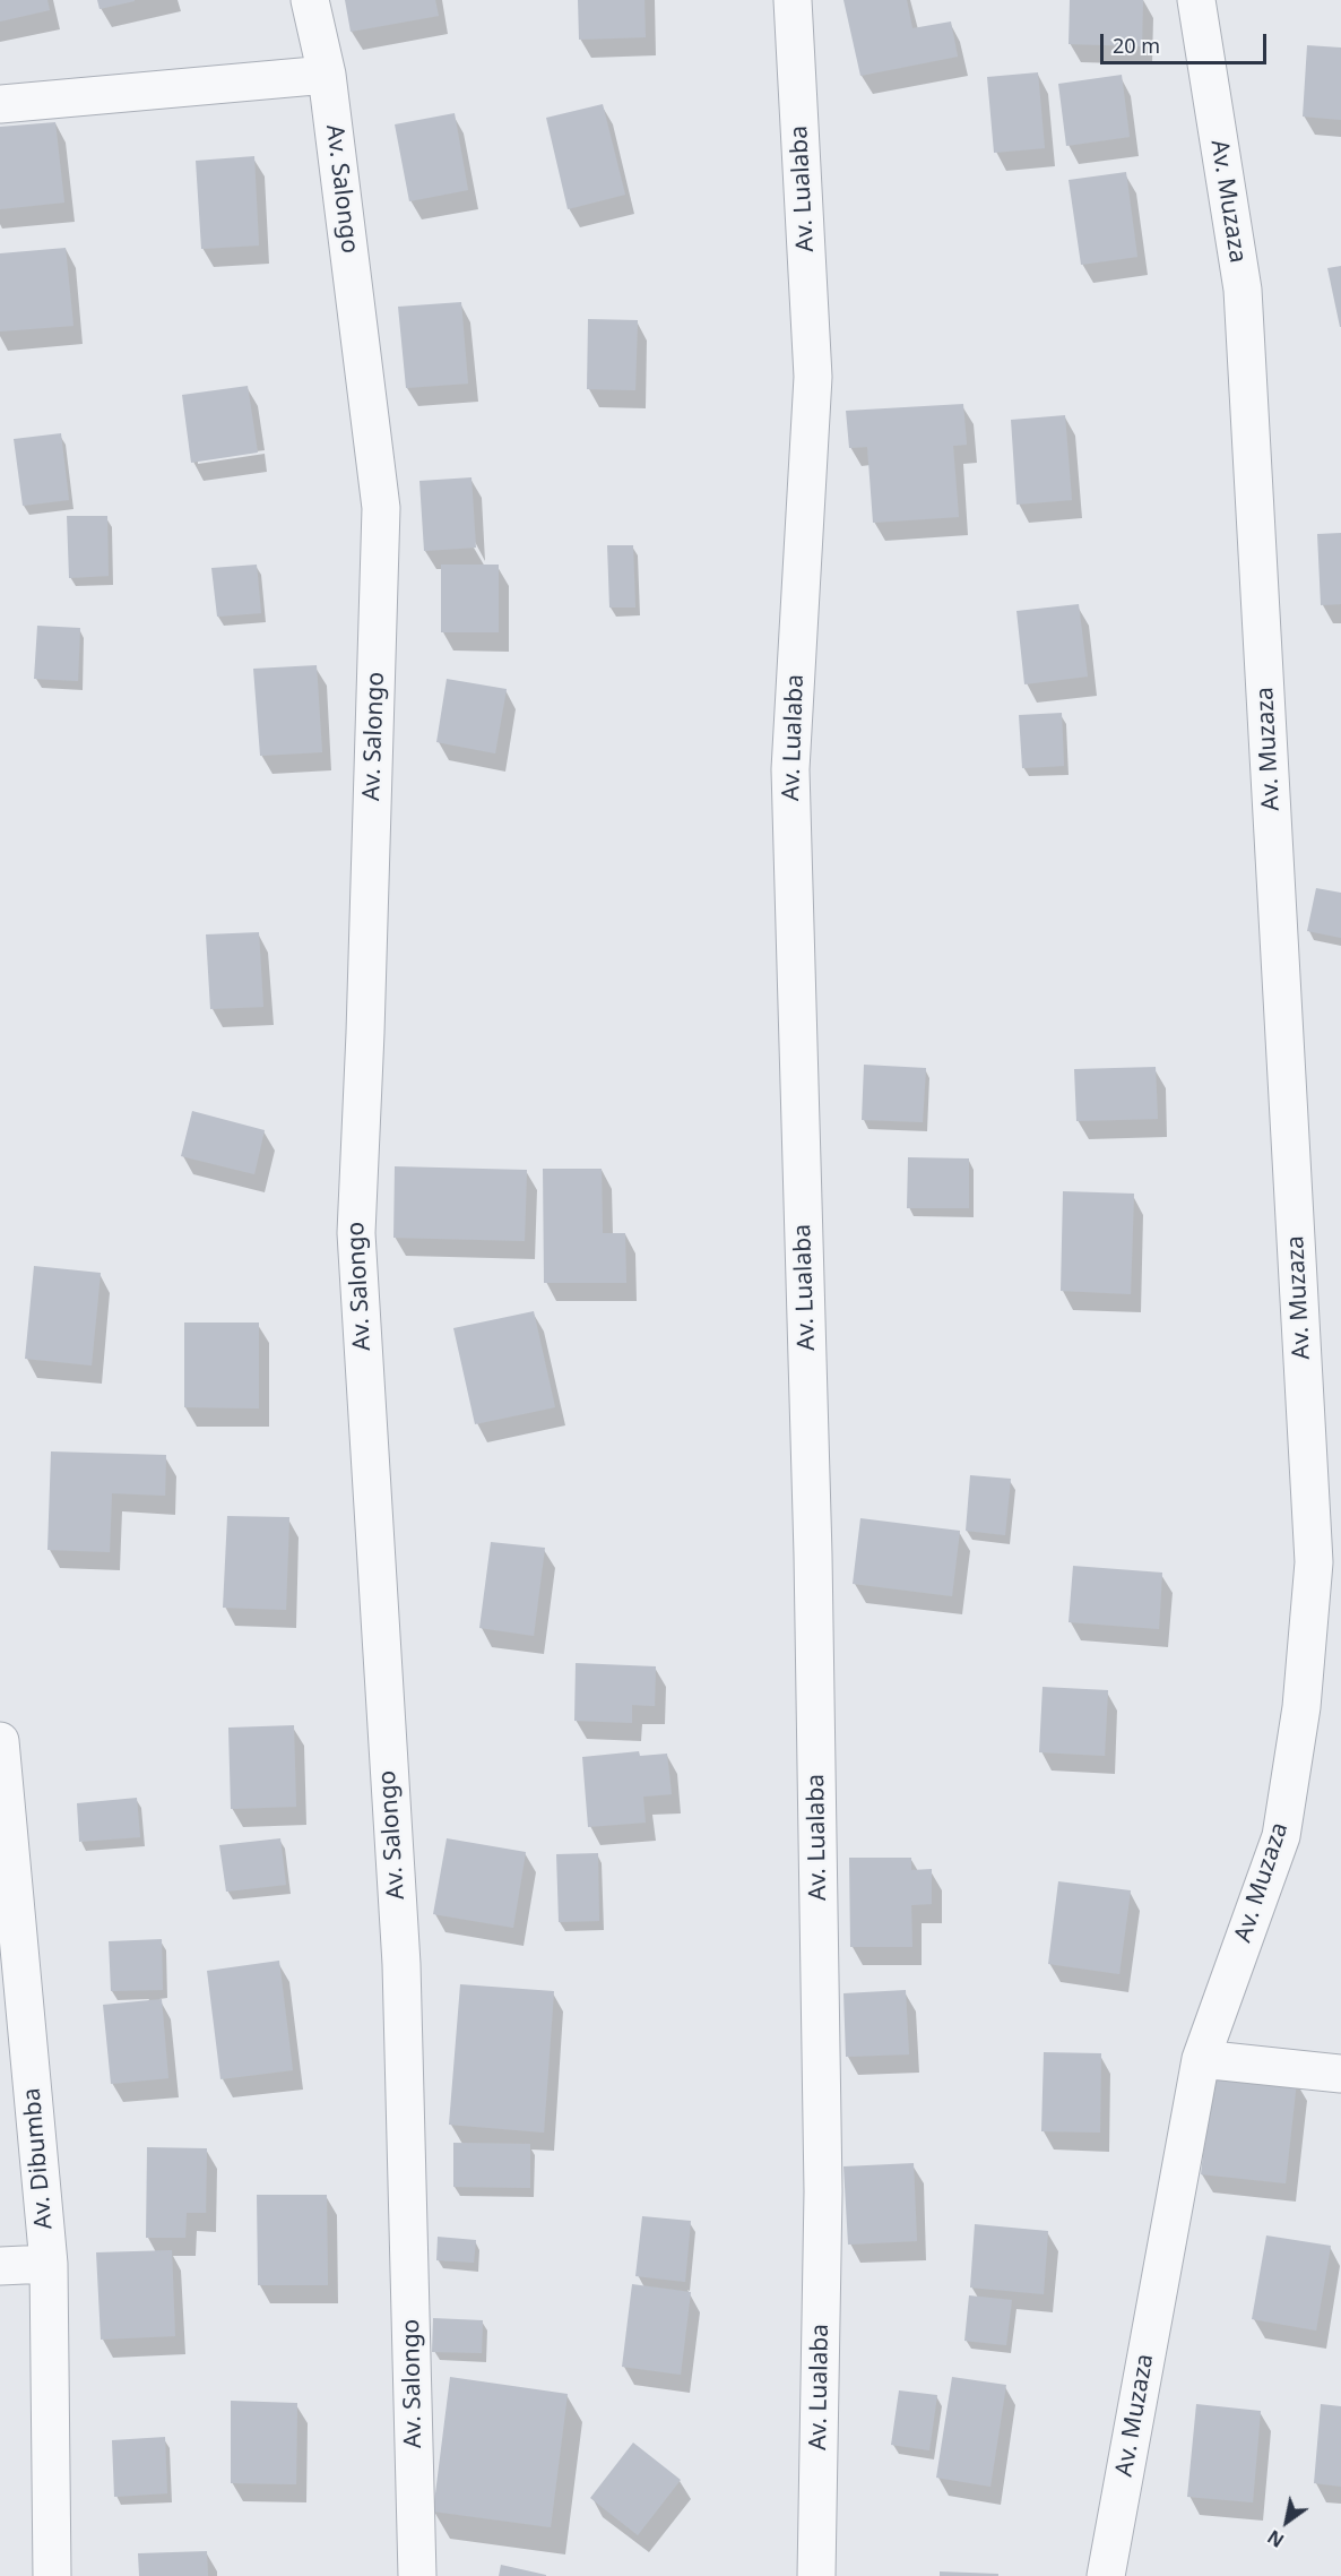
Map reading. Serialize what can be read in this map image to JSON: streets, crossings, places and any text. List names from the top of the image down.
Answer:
{
  "streets": {
    "street": [
      "Av. Salongo",
      "Av. Lualaba",
      "Av. Muzaza",
      "Av. Dibumba"
    ]
  },
  "scale_bar": "20 m",
  "north": "bottom left"
}
